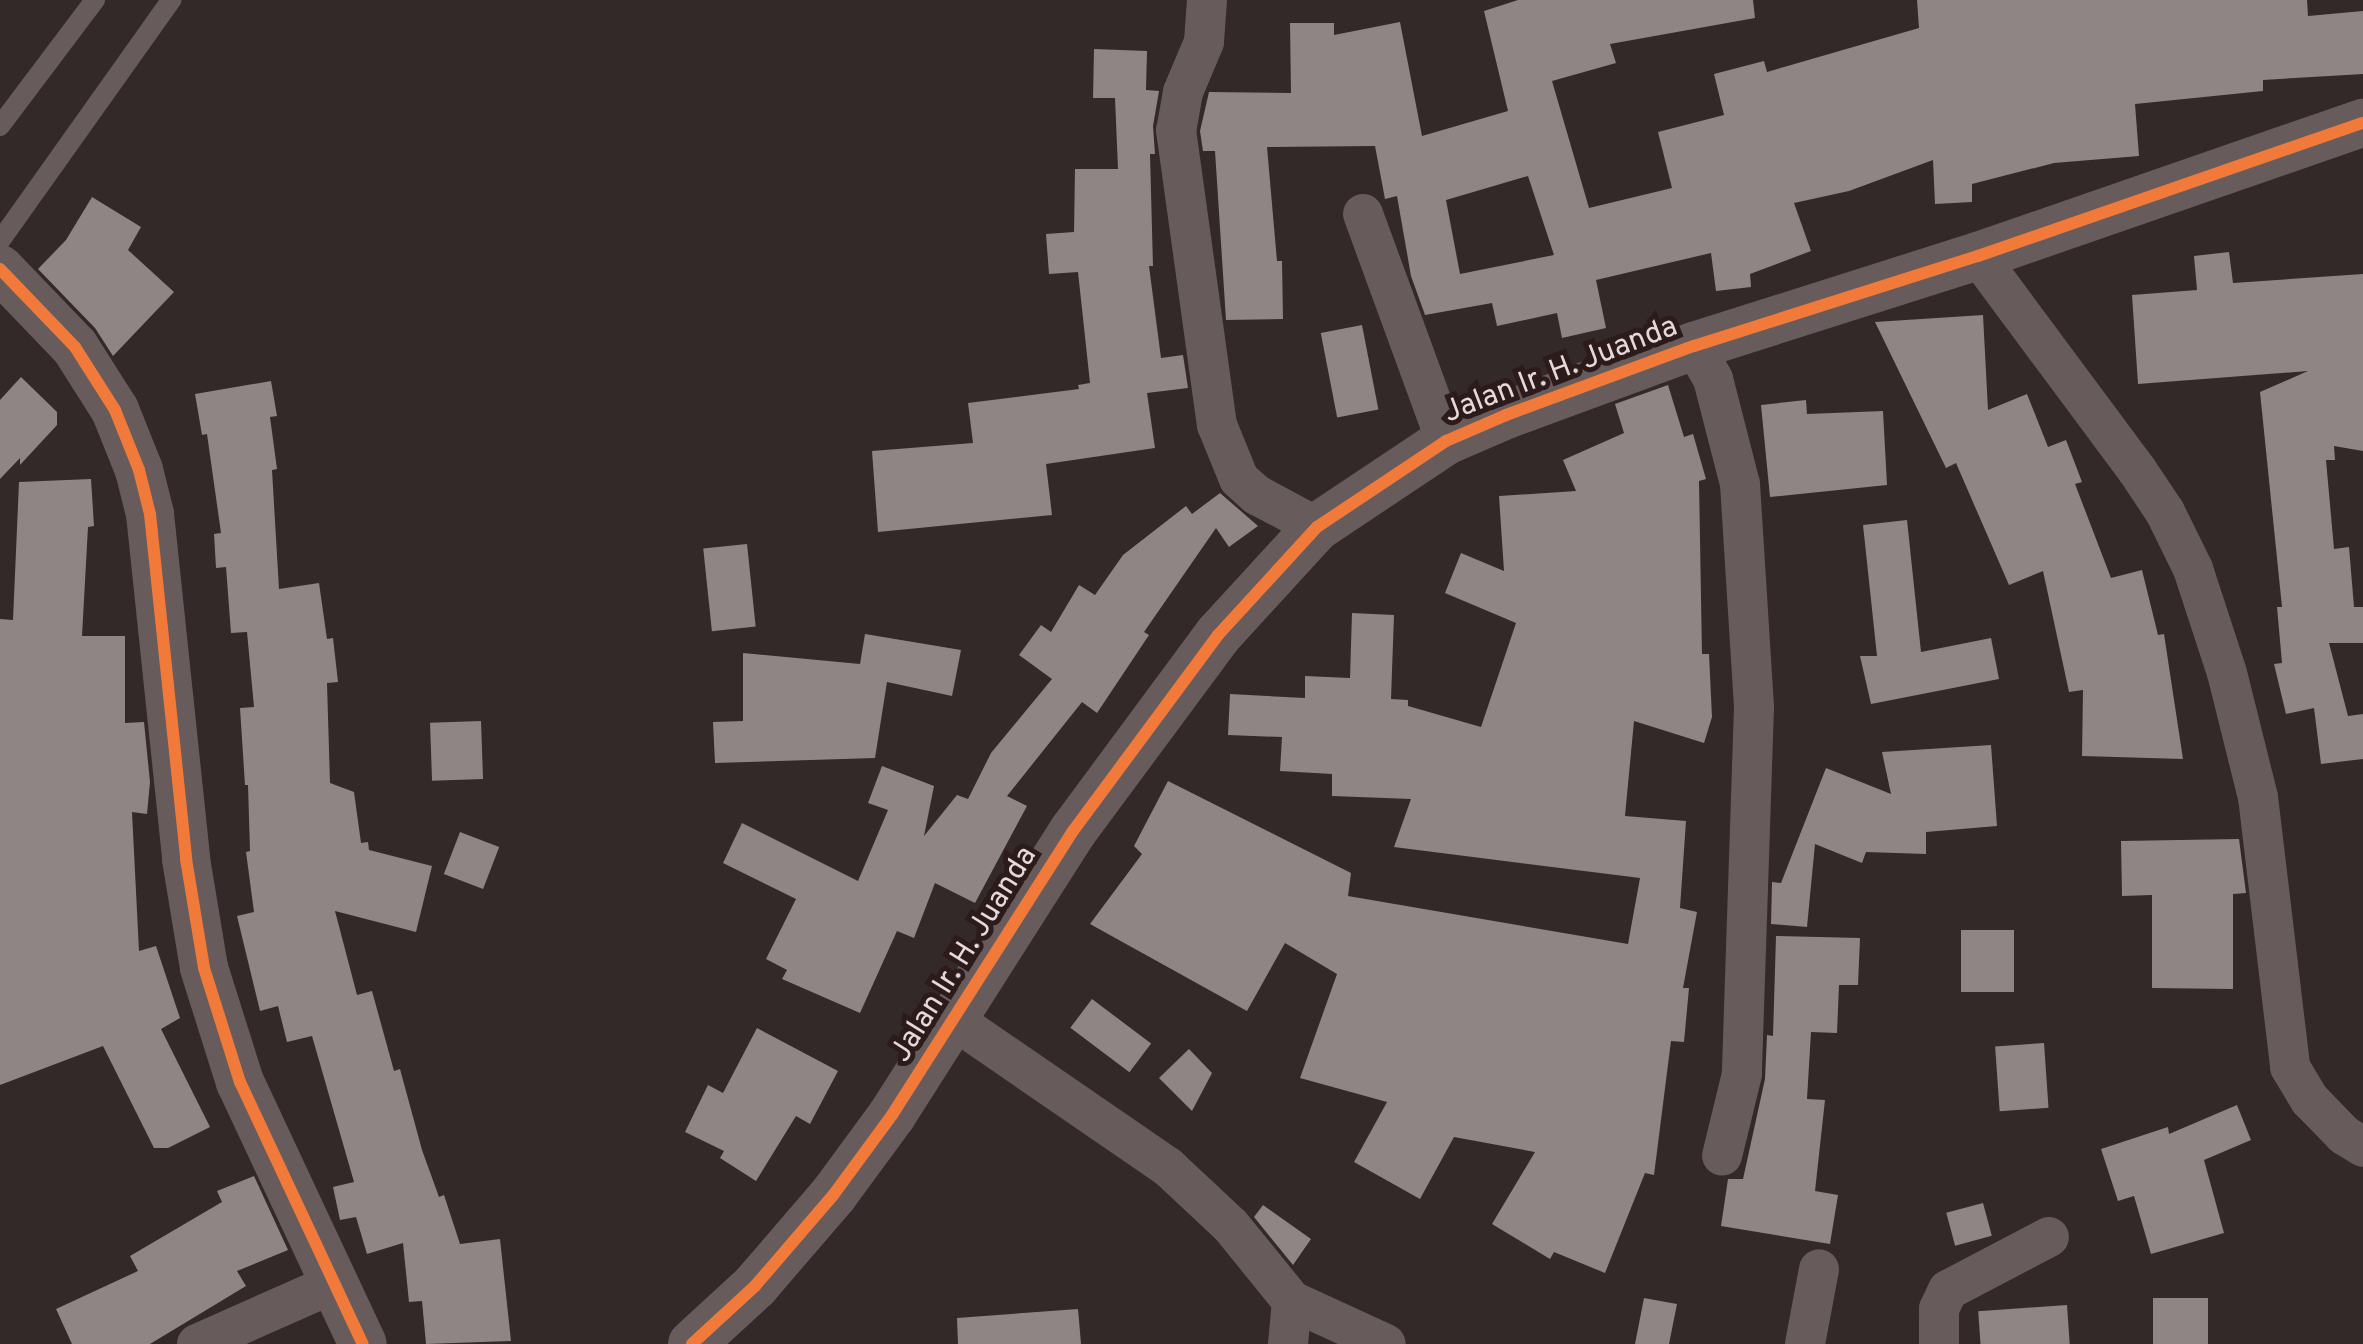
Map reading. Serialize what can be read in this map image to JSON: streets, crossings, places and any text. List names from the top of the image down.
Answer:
{
  "streets": {
    "street": ["Jalan Ir. H. Juanda"]
  }
}
